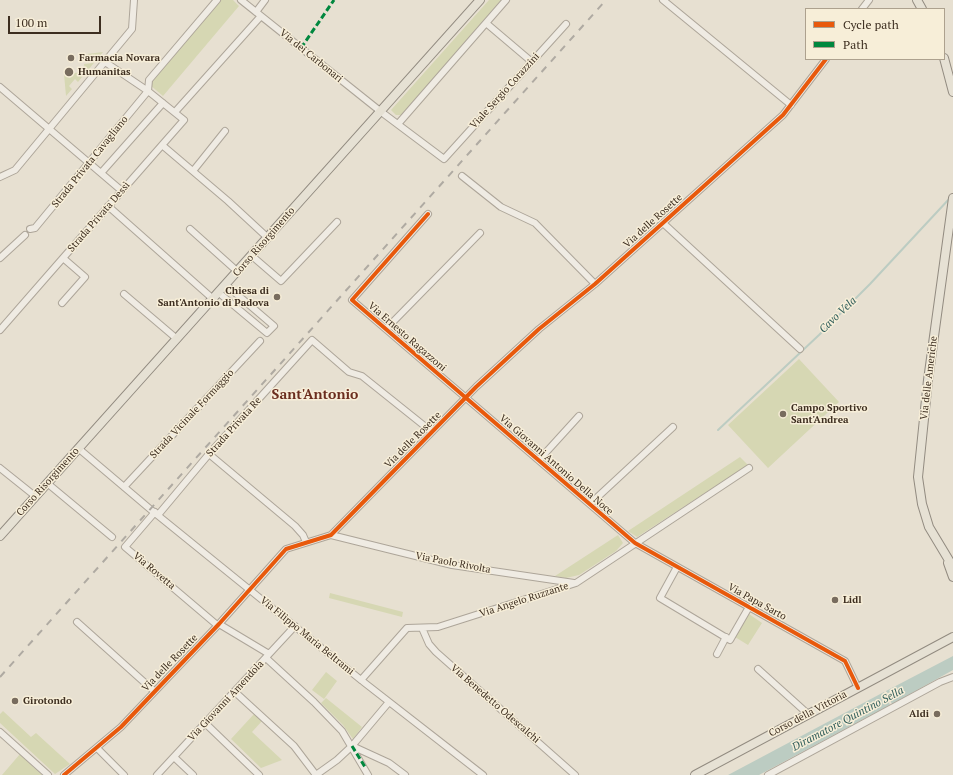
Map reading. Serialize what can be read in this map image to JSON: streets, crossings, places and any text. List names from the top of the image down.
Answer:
{
  "streets": {
    "main road": ["Corso Risorgimento", "Via delle Americhe", "Corso della Vittoria"],
    "street": [
      "Via dei Carbonari",
      "Viale Sergio Corazzini",
      "Strada Privata Cavagliano",
      "Strada Privata Dessì",
      "Via delle Rosette",
      "Via Ernesto Ragazzoni",
      "Strada Vicinale Formaggio",
      "Strada Privata Re",
      "Via Giovanni Antonio Della Noce",
      "Via Paolo Rivolta",
      "Via Rovetta",
      "Via Angelo Ruzzante",
      "Via Papa Sarto",
      "Via Filippo Maria Beltrami",
      "Via Giovanni Amendola",
      "Via Benedetto Odescalchi"
    ]
  },
  "crossings": [
    ["Via dei Carbonari", "Viale Sergio Corazzini"],
    ["Via dei Carbonari", "Corso Risorgimento"],
    ["Via delle Rosette", "Via Ernesto Ragazzoni"],
    ["Via delle Rosette", "Strada Privata Re"],
    ["Via delle Rosette", "Via Giovanni Antonio Della Noce"],
    ["Via delle Rosette", "Via Paolo Rivolta"],
    ["Via delle Rosette", "Via Rovetta"],
    ["Via delle Rosette", "Via Filippo Maria Beltrami"],
    ["Corso Risorgimento", "Via Filippo Maria Beltrami"],
    ["Via Ernesto Ragazzoni", "Via Giovanni Antonio Della Noce"],
    ["Strada Vicinale Formaggio", "Via Filippo Maria Beltrami"],
    ["Strada Privata Re", "Via Rovetta"],
    ["Strada Privata Re", "Via Filippo Maria Beltrami"],
    ["Via Giovanni Antonio Della Noce", "Via Angelo Ruzzante"],
    ["Via Giovanni Antonio Della Noce", "Via Papa Sarto"],
    ["Via Paolo Rivolta", "Via Angelo Ruzzante"],
    ["Via Rovetta", "Via Filippo Maria Beltrami"],
    ["Via Angelo Ruzzante", "Via Papa Sarto"],
    ["Via Angelo Ruzzante", "Via Filippo Maria Beltrami"],
    ["Via Angelo Ruzzante", "Via Benedetto Odescalchi"],
    ["Via Papa Sarto", "Corso della Vittoria"],
    ["Via Filippo Maria Beltrami", "Via Giovanni Amendola"]
  ],
  "districts": ["Sant'Antonio"],
  "water": ["Cavo Vela", "Diramatore Quintino Sella"],
  "places": [
    "Farmacia Novara",
    "Humanitas",
    "Chiesa di Sant'Antonio di Padova",
    "Campo Sportivo Sant'Andrea",
    "Lidl",
    "Girotondo",
    "Aldi"
  ],
  "legend": ["Cycle path", "Path"],
  "scale_bar": "100 m"
}
